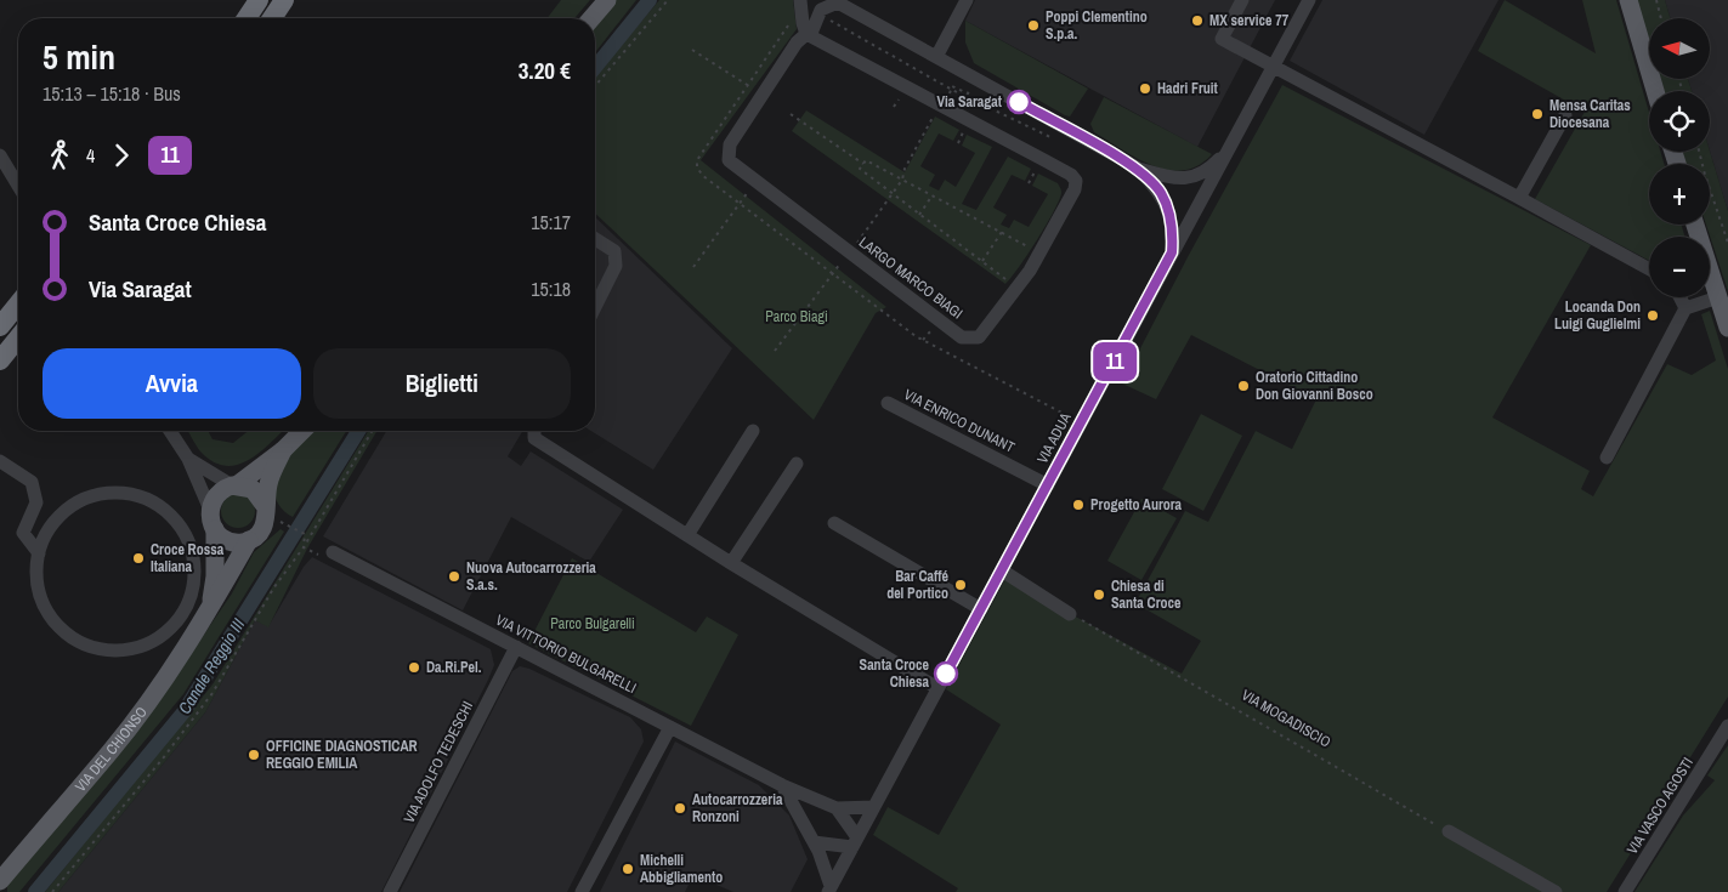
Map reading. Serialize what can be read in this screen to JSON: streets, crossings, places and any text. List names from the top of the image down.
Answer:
{
  "streets": {
    "main road": ["VIA DEL CHIONSO"],
    "street": [
      "LARGO MARCO BIAGI",
      "VIA ENRICO DUNANT",
      "VIA ADUA",
      "VIA VITTORIO BULGARELLI",
      "VIA ADOLFO TEDESCHI",
      "VIA VASCO AGOSTI"
    ],
    "path": ["VIA MOGADISCIO"]
  },
  "crossings": [
    ["VIA ENRICO DUNANT", "VIA ADUA"],
    ["VIA ADUA", "VIA VITTORIO BULGARELLI"],
    ["VIA VITTORIO BULGARELLI", "VIA ADOLFO TEDESCHI"]
  ],
  "water": ["Canale Reggio III"],
  "parks": ["Parco Biagi", "Parco Bulgarelli"],
  "places": [
    "MX service 77",
    "Poppi Clementino S.p.a.",
    "Hadri Fruit",
    "Via Saragat",
    "Mensa Caritas Diocesana",
    "Locanda Don Luigi Guglielmi",
    "Oratorio Cittadino Don Giovanni Bosco",
    "Progetto Aurora",
    "Croce Rossa Italiana",
    "Nuova Autocarrozzeria S.a.s.",
    "Bar Caffé del Portico",
    "Chiesa di Santa Croce",
    "Da.Ri.Pel.",
    "Santa Croce Chiesa",
    "OFFICINE DIAGNOSTICAR REGGIO EMILIA",
    "Autocarrozzeria Ronzoni",
    "Michelli Abbigliamento"
  ],
  "lines": ["bus line 11"],
  "north": "left",
  "page": {
    "on_map": "11",
    "map_buttons": ["+", "−"],
    "heading": ["5 min", "15:13 – 15:18 · Bus", "3.20 €"],
    "legs": ["4", "11"],
    "list": [
      {
        "name": "Santa Croce Chiesa",
        "value": "15:17"
      },
      {
        "name": "Via Saragat",
        "value": "15:18"
      }
    ],
    "buttons": ["Avvia", "Biglietti"]
  }
}
